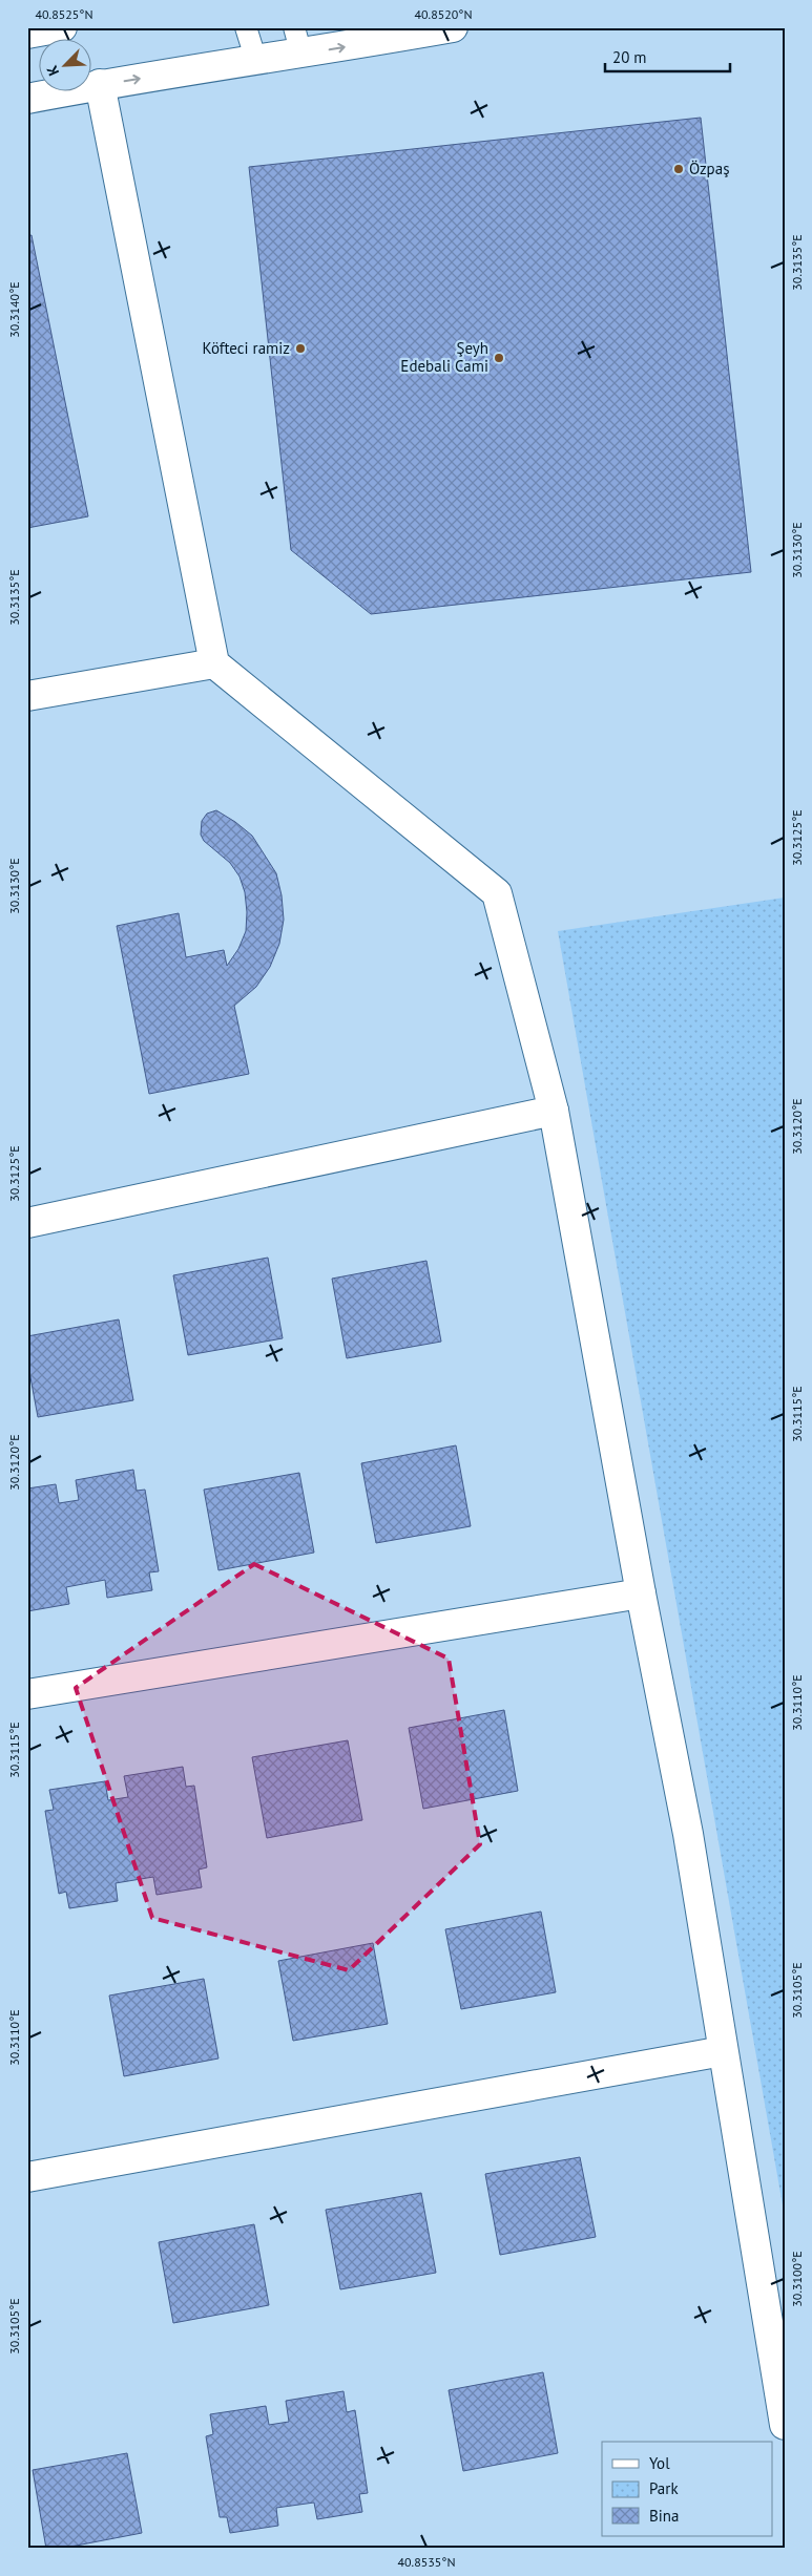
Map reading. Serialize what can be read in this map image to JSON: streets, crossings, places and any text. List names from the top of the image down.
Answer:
{
  "places": ["Özpaş", "Köfteci ramiz", "Şeyh Edebali Cami"],
  "legend": ["Yol", "Park", "Bina"],
  "scale_bar": "20 m",
  "north": "bottom left",
  "coordinates": [
    "40.8525°N",
    "40.8520°N",
    "30.3135°E",
    "30.3140°E",
    "30.3130°E",
    "30.3125°E",
    "30.3120°E",
    "30.3115°E",
    "30.3110°E",
    "30.3105°E",
    "30.3100°E",
    "40.8535°N"
  ]
}
